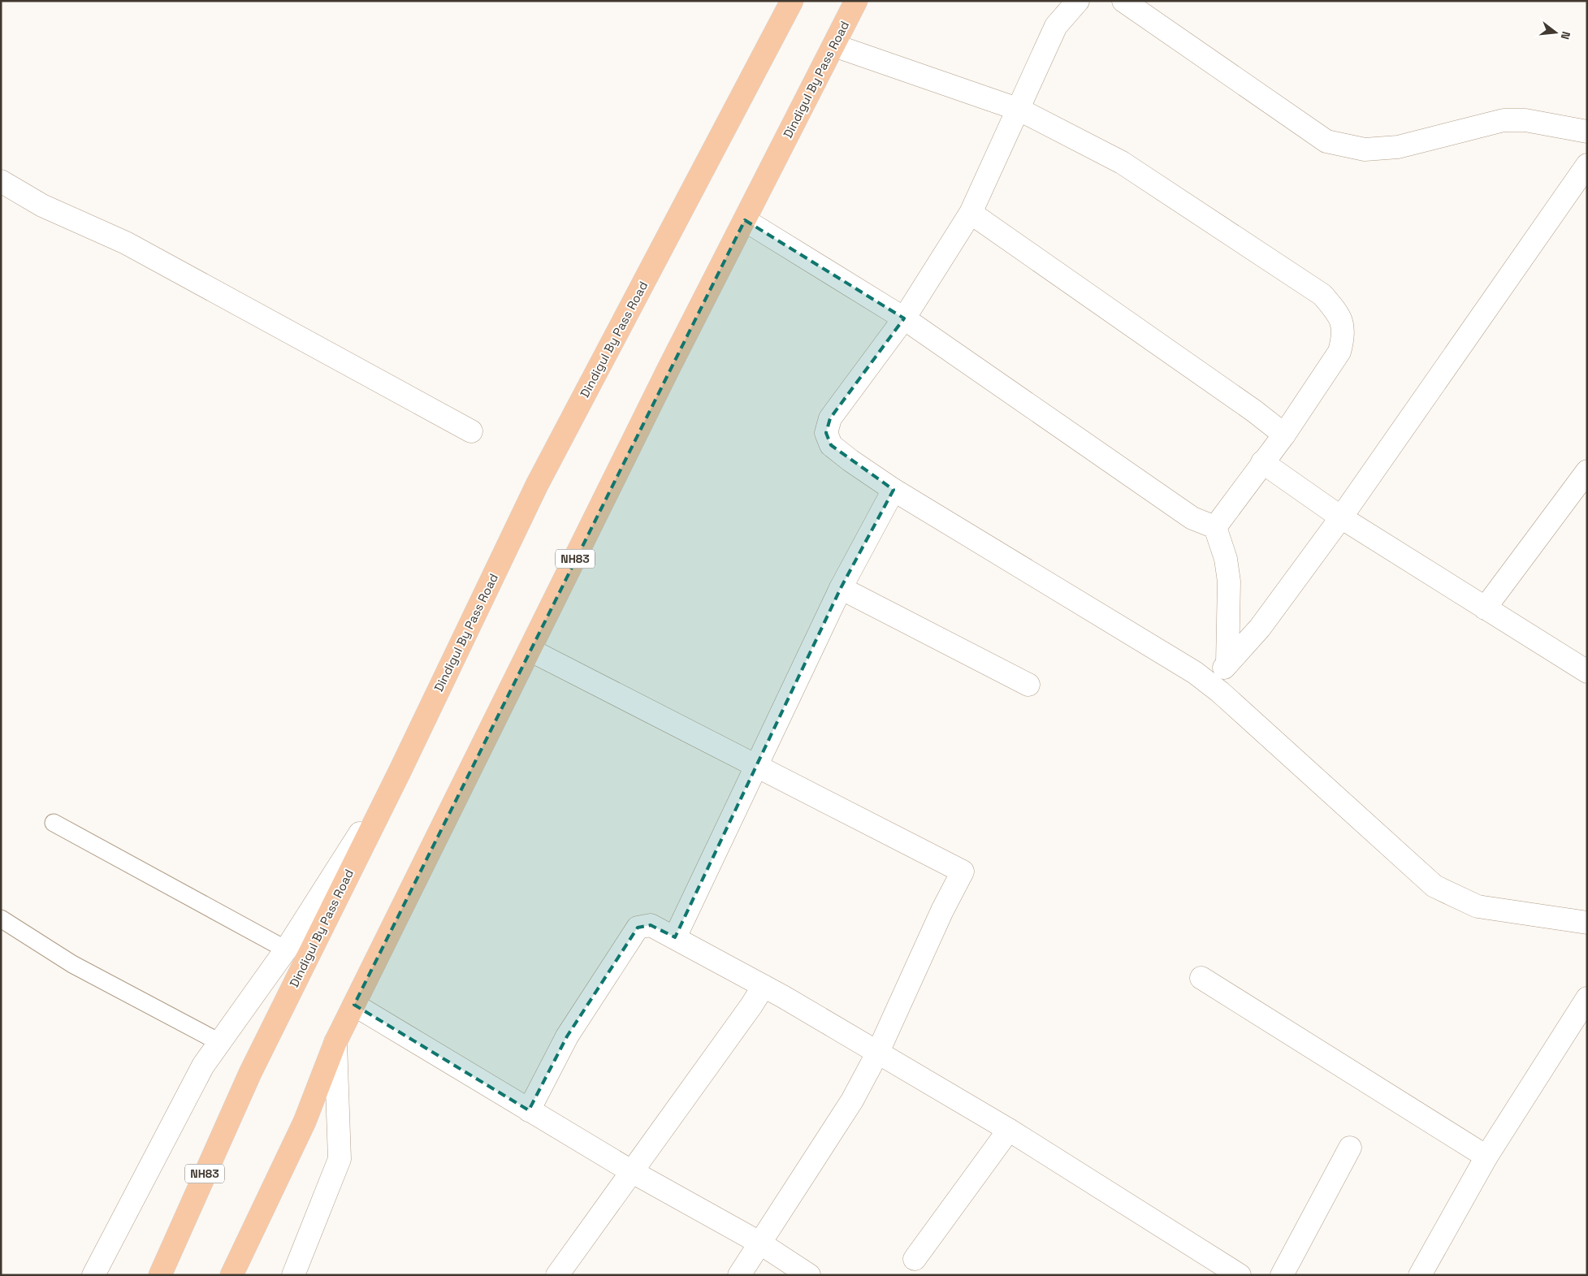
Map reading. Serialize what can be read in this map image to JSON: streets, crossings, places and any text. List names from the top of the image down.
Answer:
{
  "streets": {
    "highway": ["Dindigul By Pass Road", "NH83"]
  },
  "north": "right"
}
